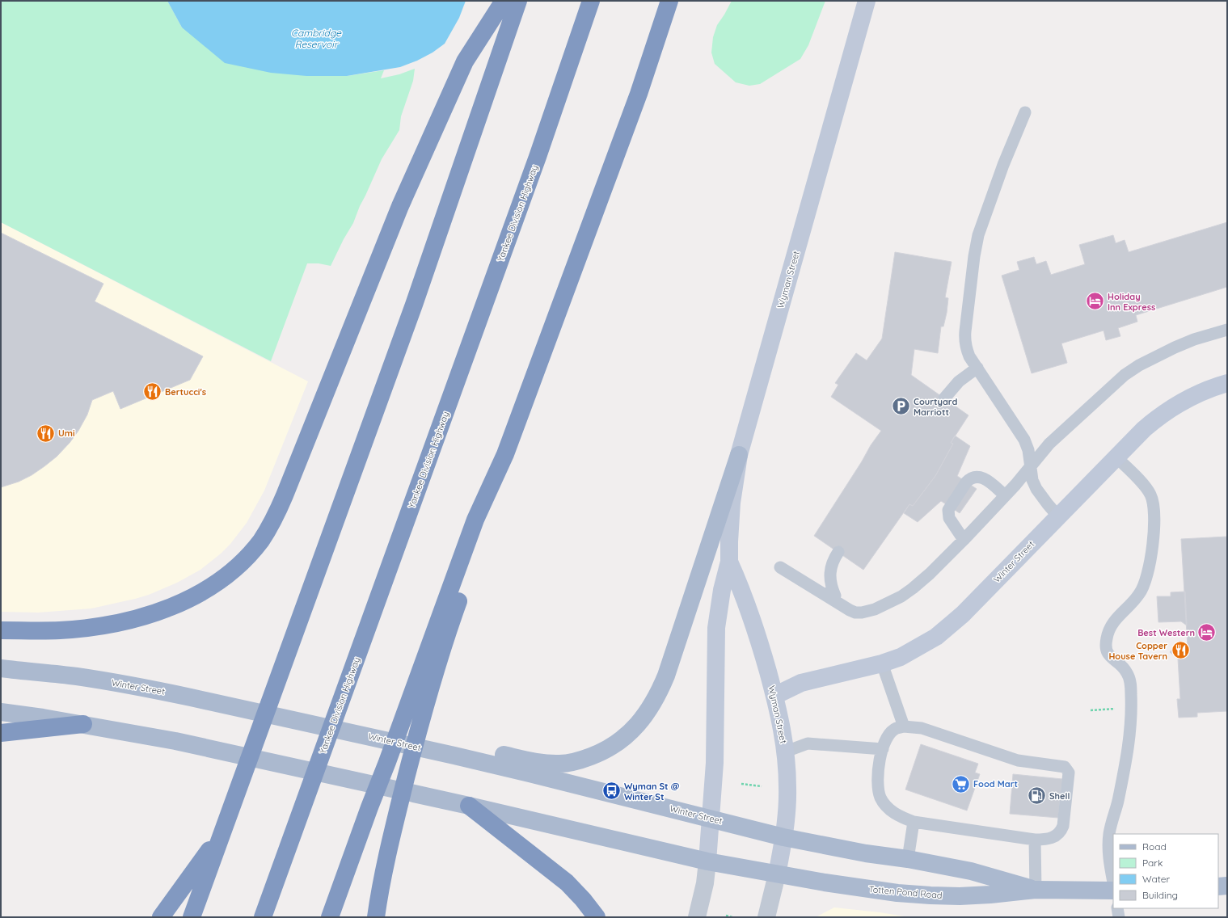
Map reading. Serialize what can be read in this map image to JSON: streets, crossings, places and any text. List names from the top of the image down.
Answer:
{
  "streets": {
    "highway": ["Yankee Division Highway"],
    "main road": ["Wyman Street", "Winter Street", "Totten Pond Road"]
  },
  "crossings": [
    ["Wyman Street", "Winter Street"],
    ["Wyman Street", "Totten Pond Road"],
    ["Winter Street", "Totten Pond Road"]
  ],
  "water": ["Cambridge Reservoir"],
  "places": {
    "hotel": ["Holiday Inn Express", "Best Western"],
    "restaurant": ["Bertucci's", "Umi", "Copper House Tavern"],
    "parking": ["Courtyard Marriott"],
    "supermarket": ["Food Mart"],
    "bus stop": ["Wyman St @ Winter St"],
    "fuel station": ["Shell"]
  },
  "legend": [
    "Road",
    "Park",
    "Water",
    "Building"
  ]
}
